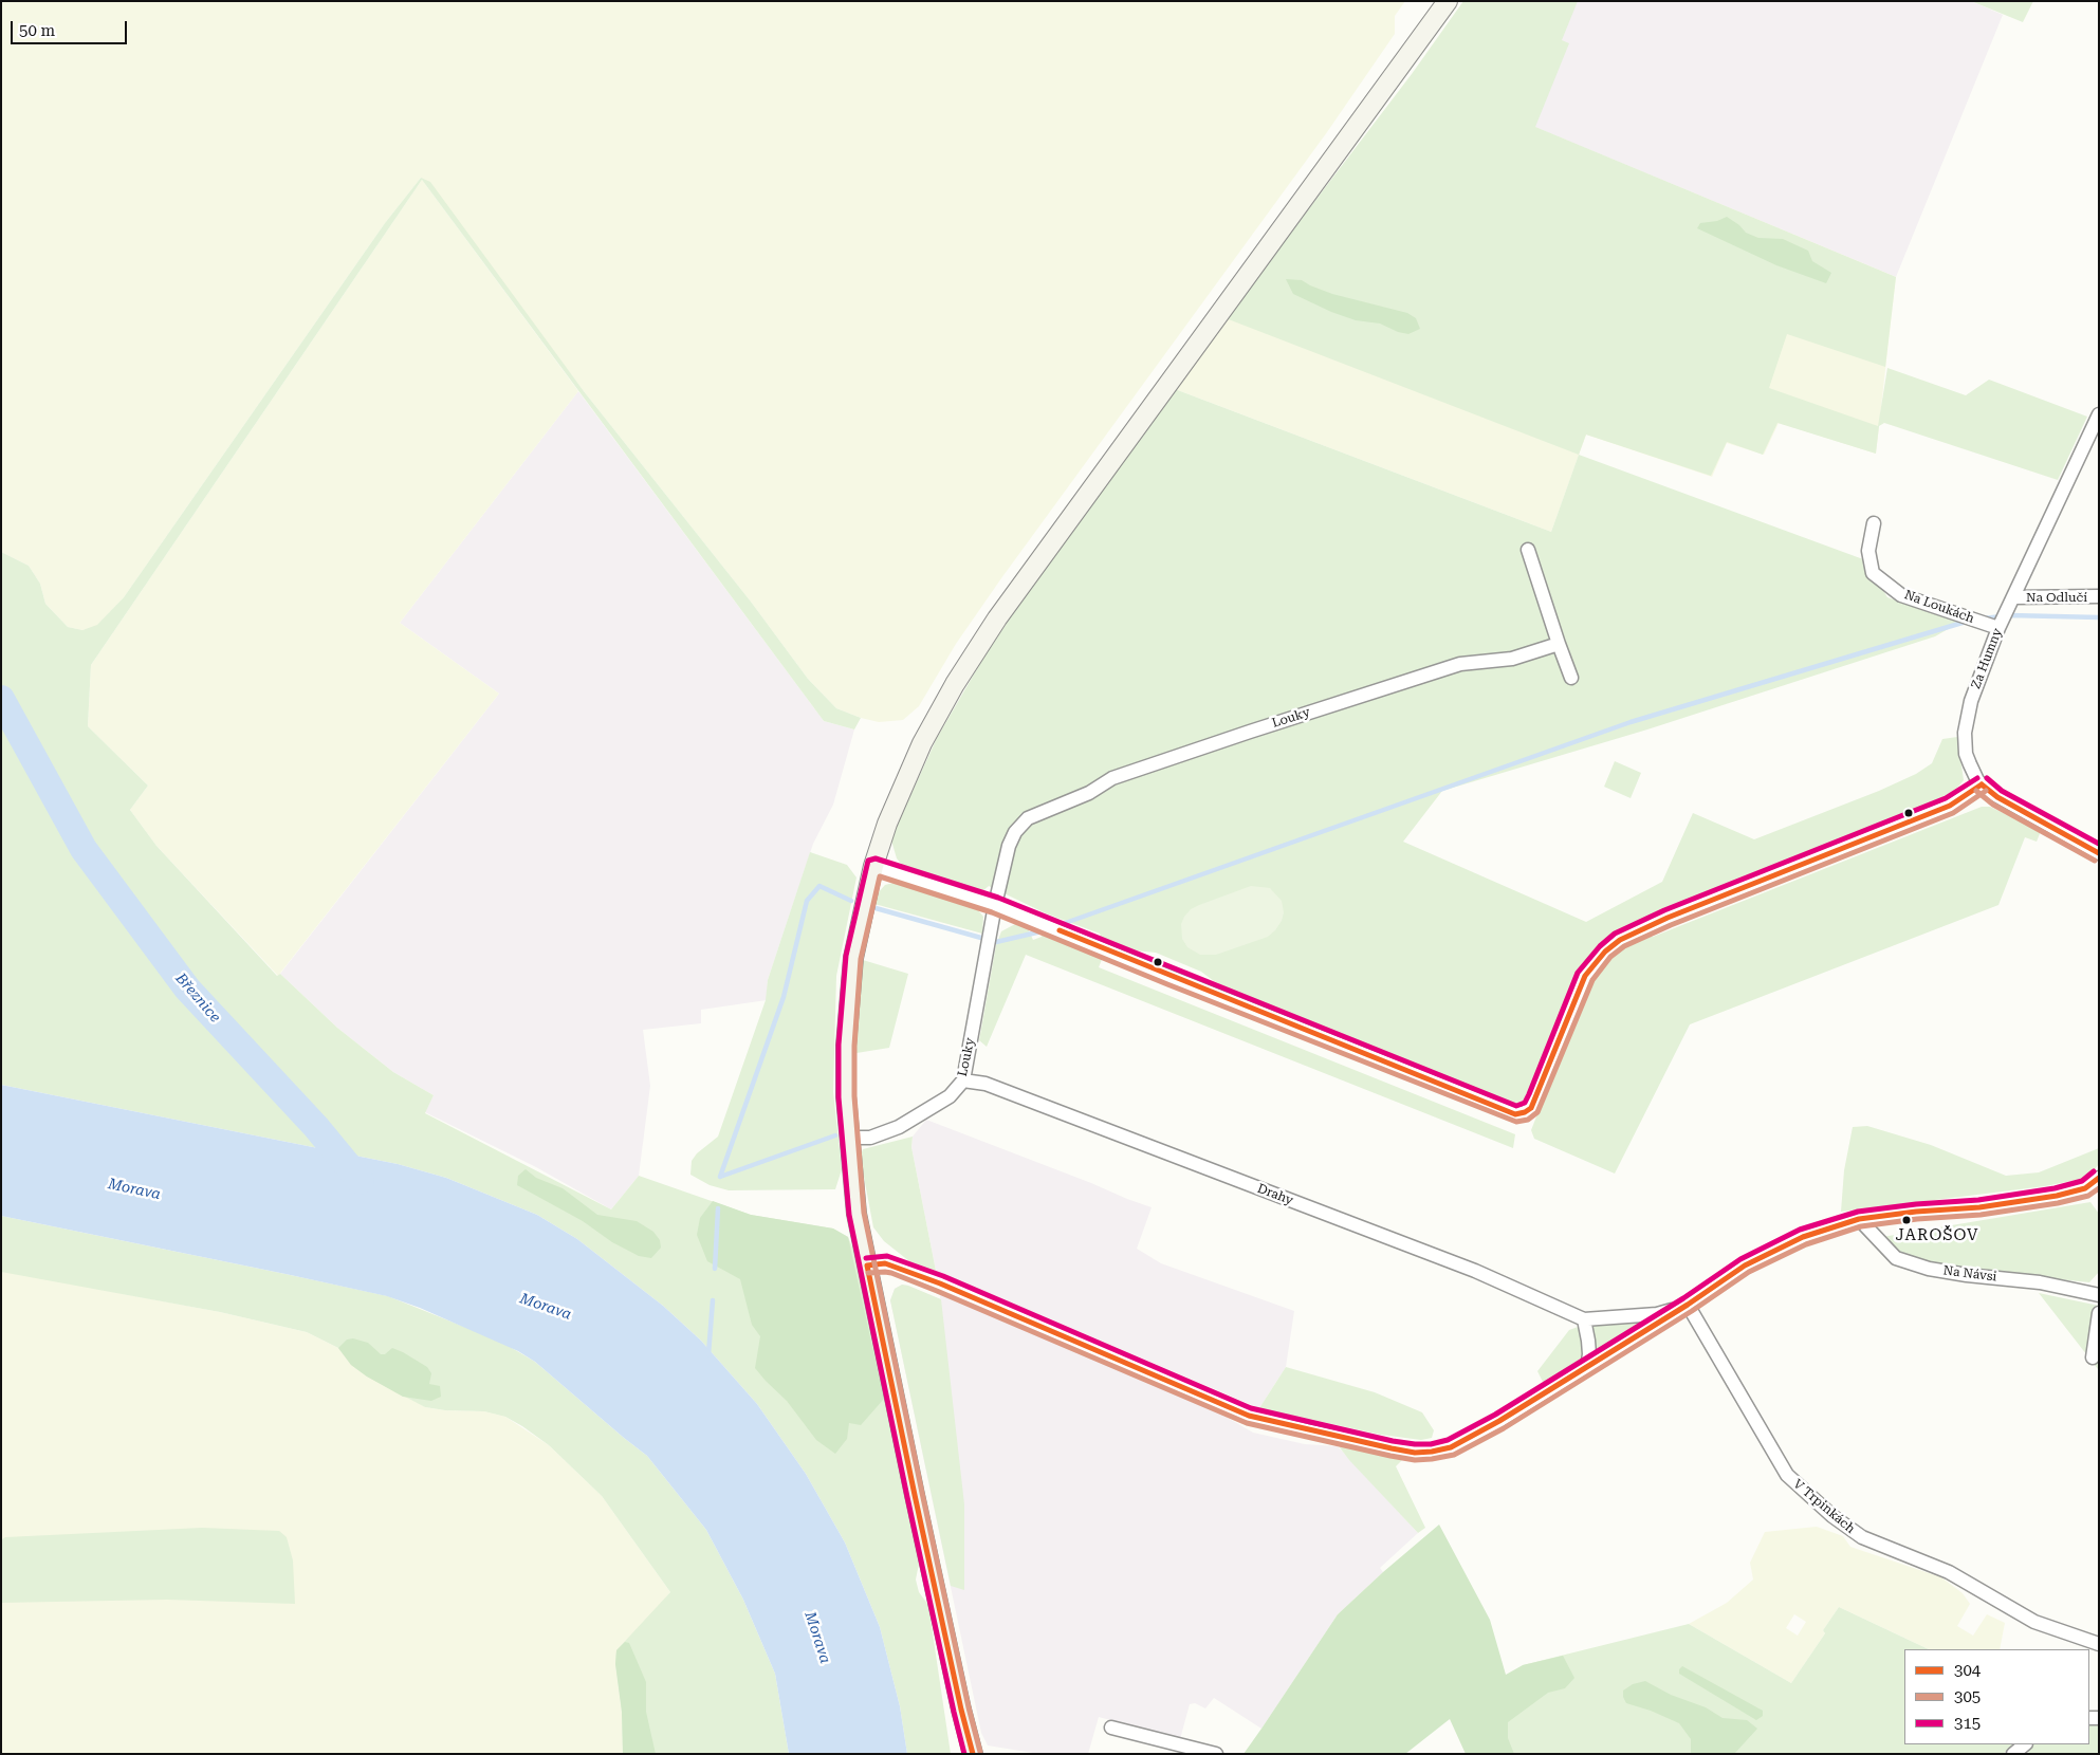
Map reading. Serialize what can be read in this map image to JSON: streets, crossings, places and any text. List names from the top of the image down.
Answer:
{
  "streets": {
    "street": [
      "Na Odlučí",
      "Na Loukách",
      "Za Humny",
      "Louky",
      "Drahy",
      "Na Návsi",
      "V Trpinkách"
    ]
  },
  "crossings": [
    ["Na Odlučí", "Za Humny"],
    ["Na Loukách", "Za Humny"],
    ["Louky", "Drahy"],
    ["Drahy", "V Trpinkách"]
  ],
  "districts": ["JAROŠOV"],
  "water": ["Březnice", "Morava"],
  "lines": ["transit line 315", "transit line 304", "transit line 305"],
  "legend": ["304", "305", "315"],
  "scale_bar": "50 m"
}
